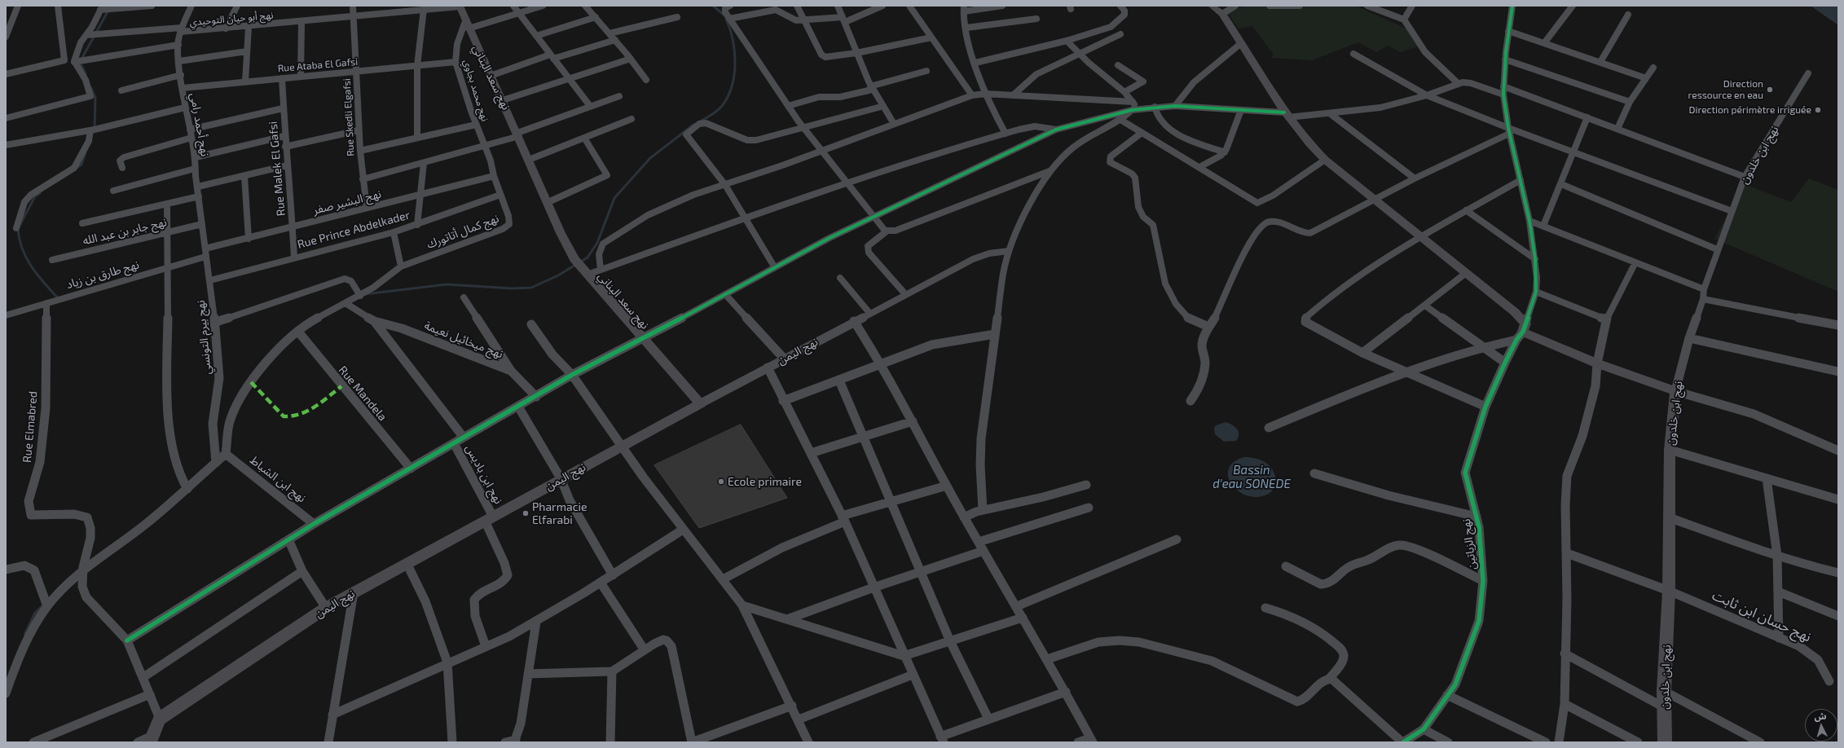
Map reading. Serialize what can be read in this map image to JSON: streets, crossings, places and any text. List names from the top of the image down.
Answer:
{
  "streets": {
    "street": [
      "نهج أبو حيان التوحيدي",
      "Rue Ataba El Gafsi",
      "نهج سعد البناني",
      "نهج محمد بجاوي",
      "Rue Skedli Elgafsi",
      "نهج أحمد رامي",
      "نهج ابن خلدون",
      "Rue Malek El Gafsi",
      "نهج البشير صفر",
      "Rue Prince Abdelkader",
      "نهج جابر بن عبد الله",
      "نهج كمال أتاتورك",
      "نهج طارق بن زياد",
      "نهج بيرم التونسي",
      "نهج ميخائيل نعيمة",
      "نهج اليمن",
      "Rue Mandela",
      "Rue Elmabred",
      "نهج ابن باديس",
      "نهج ابن الشباط",
      "نهج الزياتين",
      "نهج حسان ابن ثابت"
    ]
  },
  "crossings": [
    ["نهج أبو حيان التوحيدي", "نهج سعد البناني"],
    ["نهج أبو حيان التوحيدي", "Rue Skedli Elgafsi"],
    ["نهج أبو حيان التوحيدي", "نهج أحمد رامي"],
    ["Rue Ataba El Gafsi", "نهج محمد بجاوي"],
    ["Rue Ataba El Gafsi", "Rue Skedli Elgafsi"],
    ["Rue Ataba El Gafsi", "نهج أحمد رامي"],
    ["Rue Ataba El Gafsi", "Rue Malek El Gafsi"],
    ["نهج سعد البناني", "نهج محمد بجاوي"],
    ["نهج سعد البناني", "نهج اليمن"],
    ["نهج محمد بجاوي", "نهج كمال أتاتورك"],
    ["Rue Skedli Elgafsi", "نهج البشير صفر"],
    ["نهج أحمد رامي", "نهج البشير صفر"],
    ["نهج أحمد رامي", "نهج جابر بن عبد الله"],
    ["نهج أحمد رامي", "نهج طارق بن زياد"],
    ["نهج أحمد رامي", "نهج بيرم التونسي"],
    ["نهج ابن خلدون", "نهج حسان ابن ثابت"],
    ["Rue Malek El Gafsi", "نهج البشير صفر"],
    ["Rue Malek El Gafsi", "Rue Prince Abdelkader"],
    ["نهج البشير صفر", "نهج كمال أتاتورك"],
    ["نهج البشير صفر", "نهج طارق بن زياد"],
    ["نهج البشير صفر", "نهج بيرم التونسي"],
    ["Rue Prince Abdelkader", "نهج كمال أتاتورك"],
    ["Rue Prince Abdelkader", "نهج بيرم التونسي"],
    ["نهج كمال أتاتورك", "Rue Mandela"],
    ["نهج كمال أتاتورك", "نهج ابن الشباط"],
    ["نهج طارق بن زياد", "نهج بيرم التونسي"],
    ["نهج طارق بن زياد", "Rue Elmabred"],
    ["نهج اليمن", "نهج ابن باديس"]
  ],
  "water": ["Bassin d'eau SONEDE"],
  "places": [
    "Direction ressource en eau",
    "Direction périmètre irriguée",
    "Ecole primaire",
    "Pharmacie Elfarabi"
  ],
  "north": "top"
}
